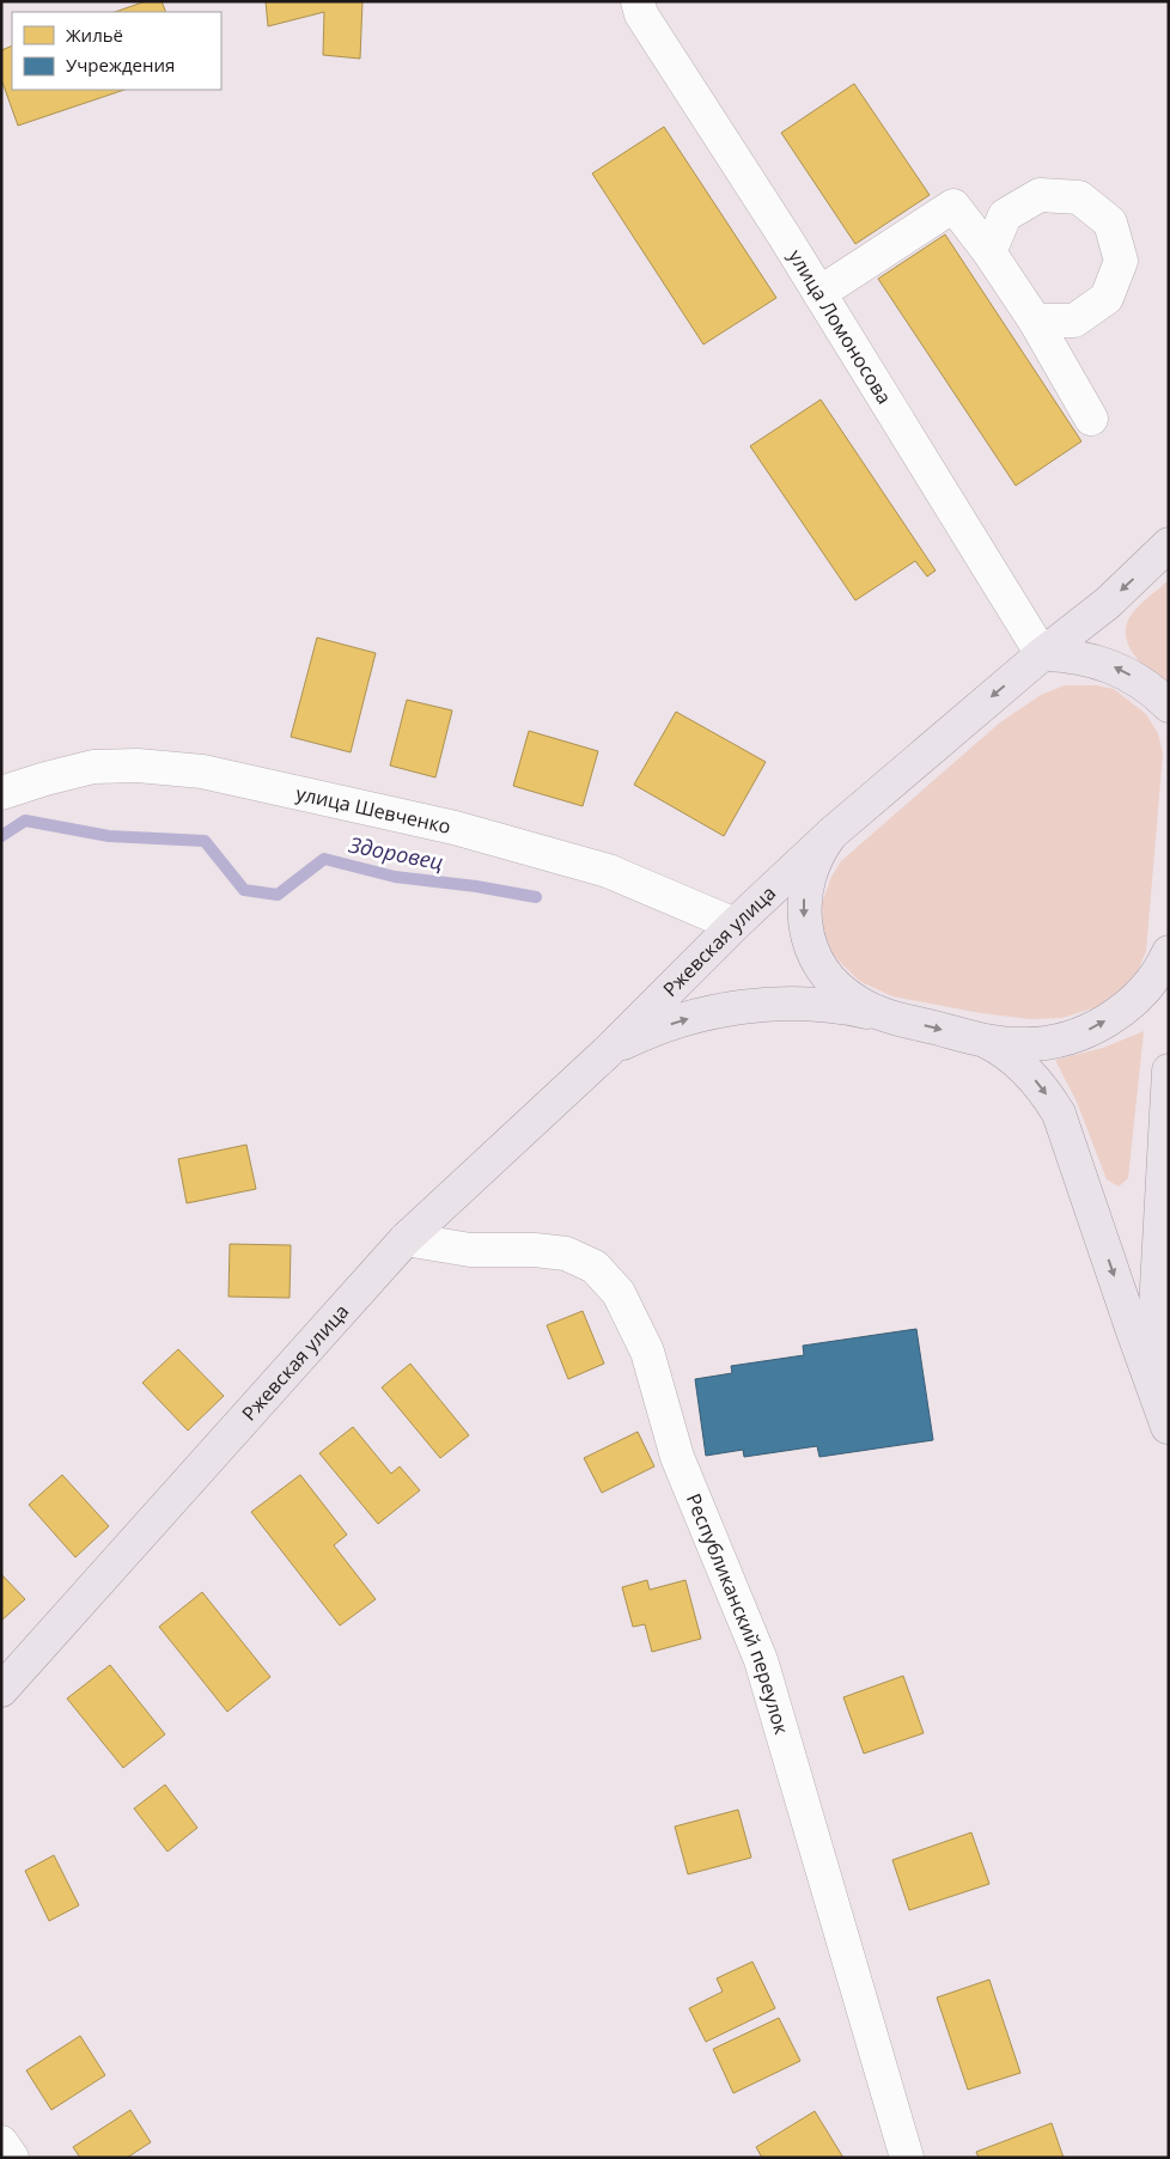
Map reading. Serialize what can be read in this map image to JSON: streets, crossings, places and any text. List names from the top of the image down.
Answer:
{
  "streets": {
    "main road": ["Ржевская улица"],
    "street": ["улица Ломоносова", "улица Шевченко", "Республиканский переулок"]
  },
  "crossings": [
    ["улица Ломоносова", "Ржевская улица"],
    ["улица Шевченко", "Ржевская улица"],
    ["Ржевская улица", "Республиканский переулок"]
  ],
  "water": ["Здоровец"],
  "legend": ["Жильё", "Учреждения"]
}
